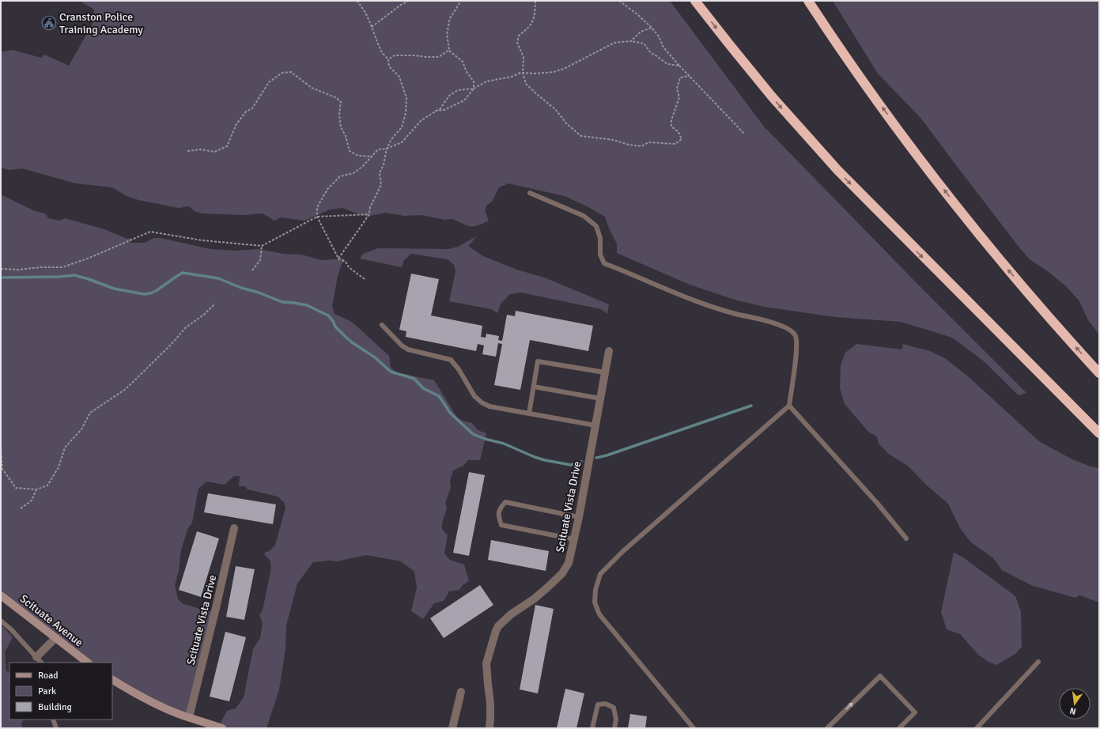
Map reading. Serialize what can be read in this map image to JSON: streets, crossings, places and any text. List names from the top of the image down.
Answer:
{
  "streets": {
    "main road": ["Scituate Avenue"],
    "street": ["Scituate Vista Drive"]
  },
  "places": {
    "public building": ["Cranston Police Training Academy"]
  },
  "legend": ["Road", "Park", "Building"],
  "north": "bottom"
}
